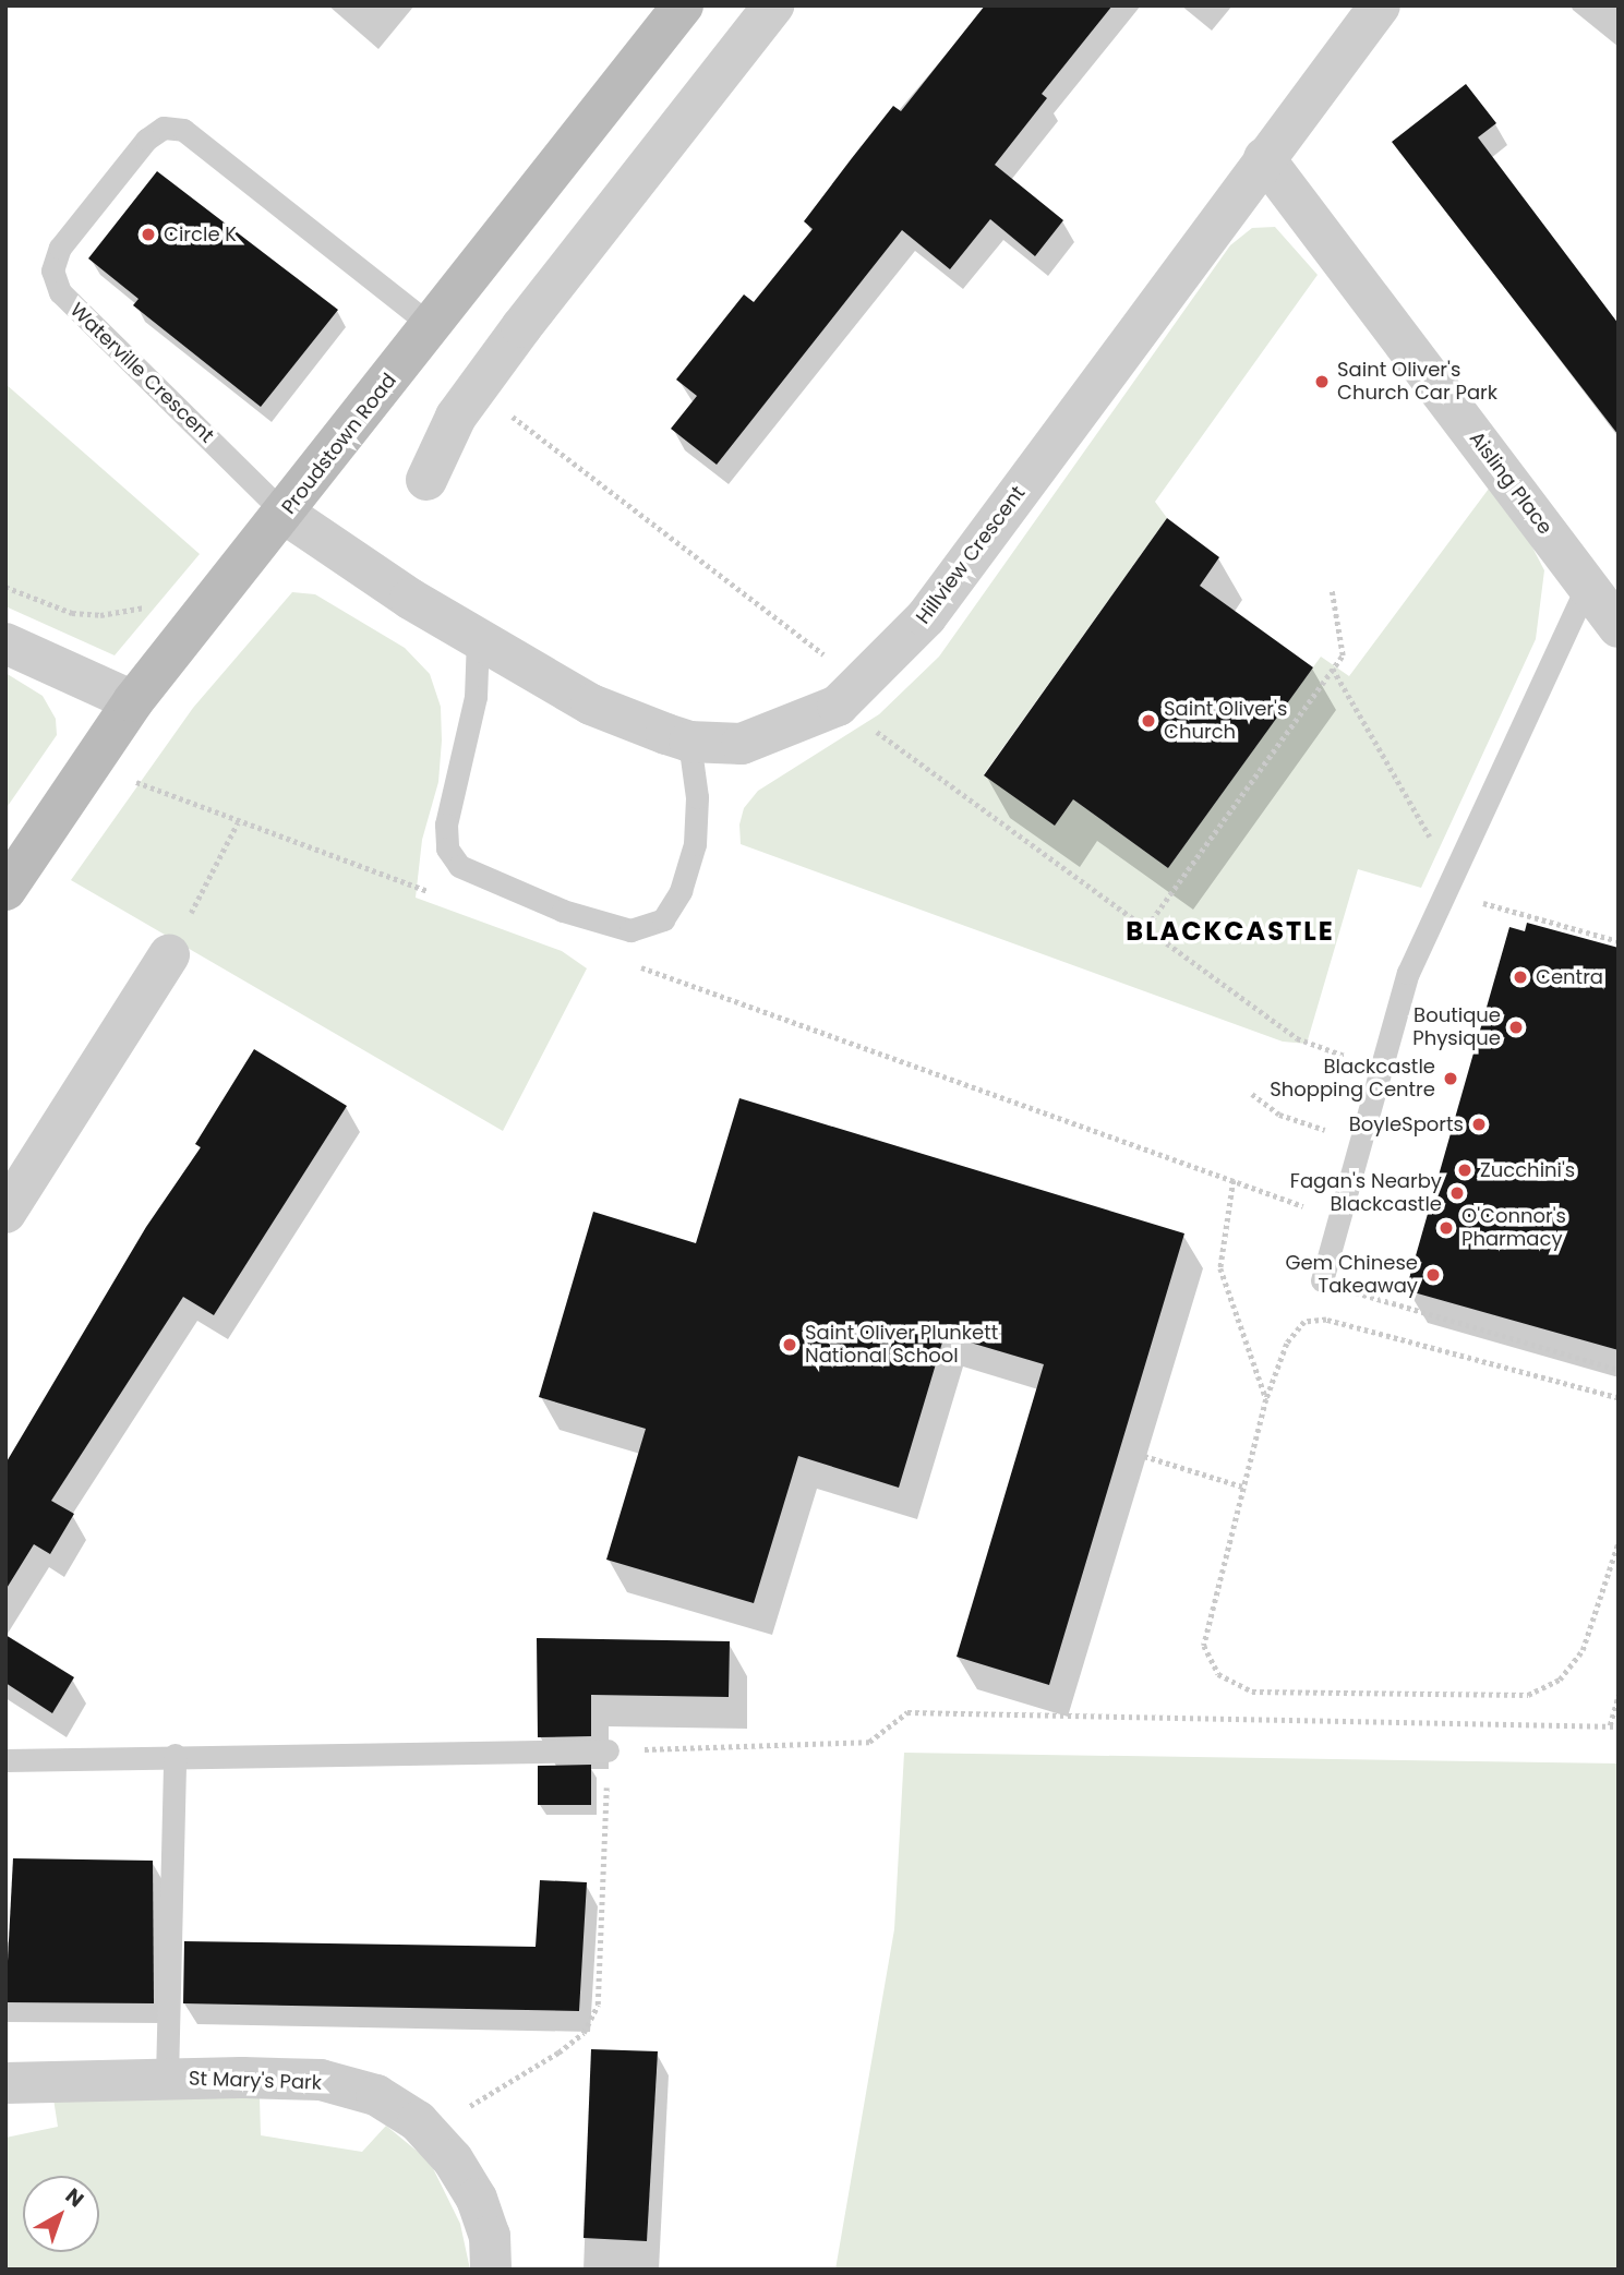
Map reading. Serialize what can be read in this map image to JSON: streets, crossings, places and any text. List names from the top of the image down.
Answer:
{
  "streets": {
    "main road": ["Proudstown Road"],
    "street": ["Aisling Place", "Hillview Crescent", "St Mary's Park"],
    "lane": ["Waterville Crescent"]
  },
  "crossings": [
    ["Waterville Crescent", "Proudstown Road"],
    ["Waterville Crescent", "Hillview Crescent"],
    ["Proudstown Road", "Hillview Crescent"],
    ["Aisling Place", "Hillview Crescent"]
  ],
  "districts": ["BLACKCASTLE"],
  "places": [
    "Circle K",
    "Saint Oliver's Church Car Park",
    "Saint Oliver's Church",
    "Centra",
    "Boutique Physique",
    "Blackcastle Shopping Centre",
    "BoyleSports",
    "Zucchini's",
    "Fagan's Nearby Blackcastle",
    "O'Connor's Pharmacy",
    "Gem Chinese Takeaway",
    "Saint Oliver Plunkett National School"
  ],
  "north": "top right"
}
